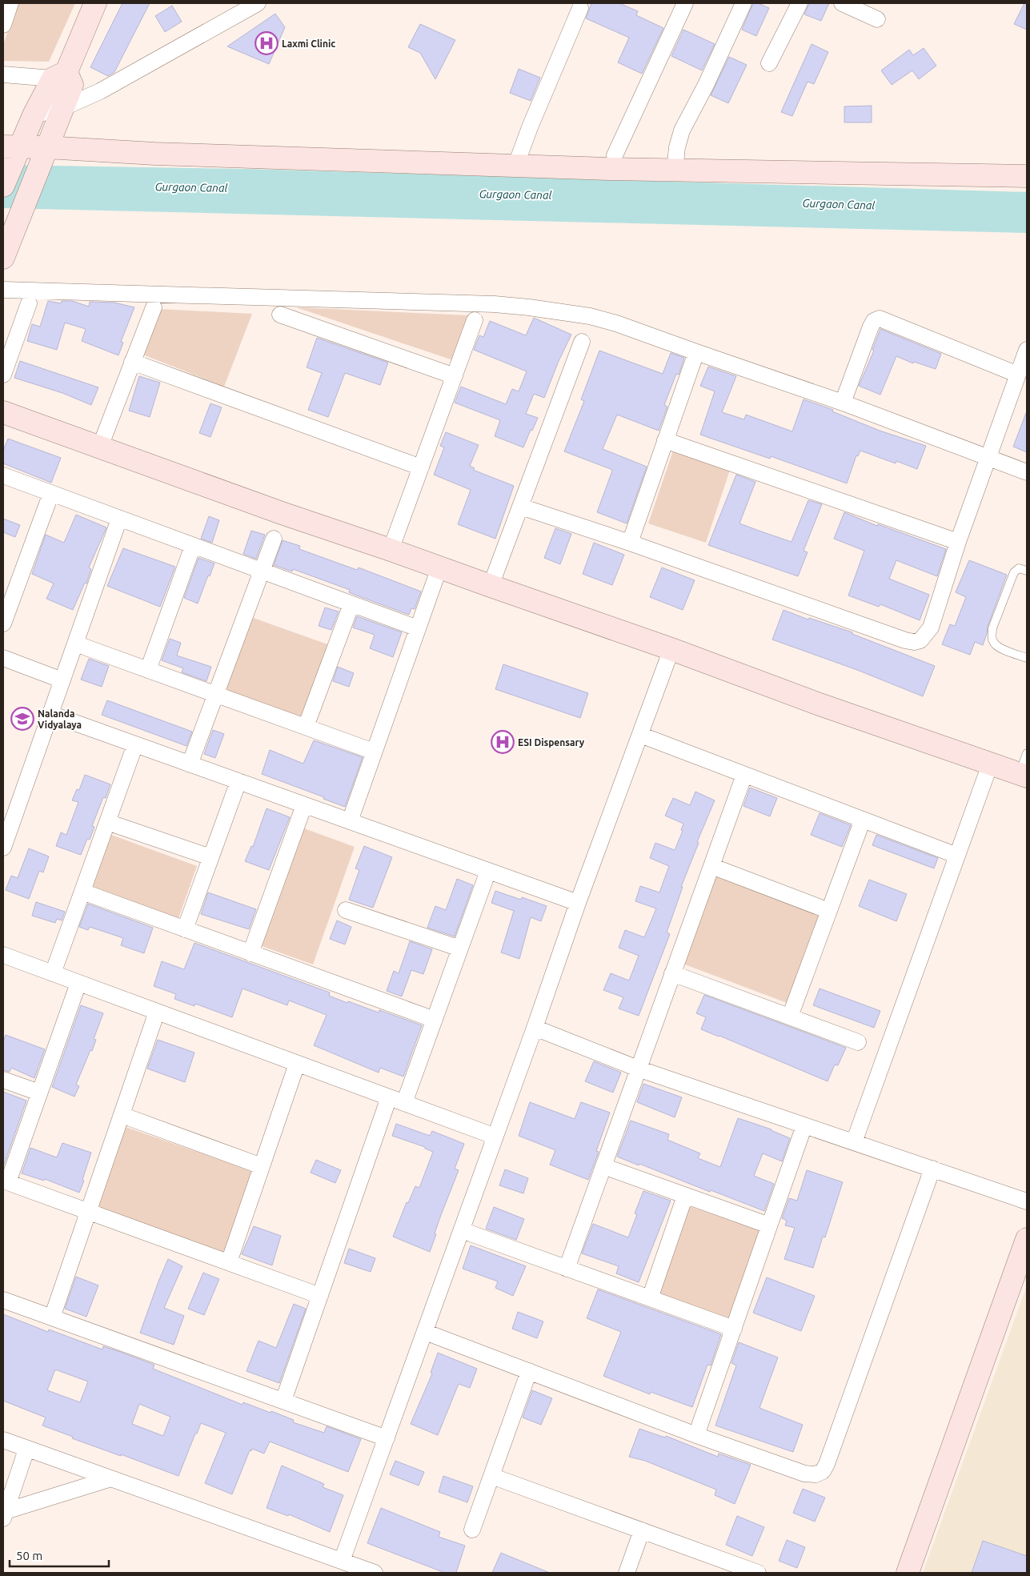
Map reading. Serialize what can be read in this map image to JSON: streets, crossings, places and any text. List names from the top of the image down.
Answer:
{
  "water": ["Gurgaon Canal"],
  "places": {
    "hospital": ["Laxmi Clinic", "ESI Dispensary"],
    "school or university": ["Nalanda Vidyalaya"]
  },
  "scale_bar": "50 m"
}
